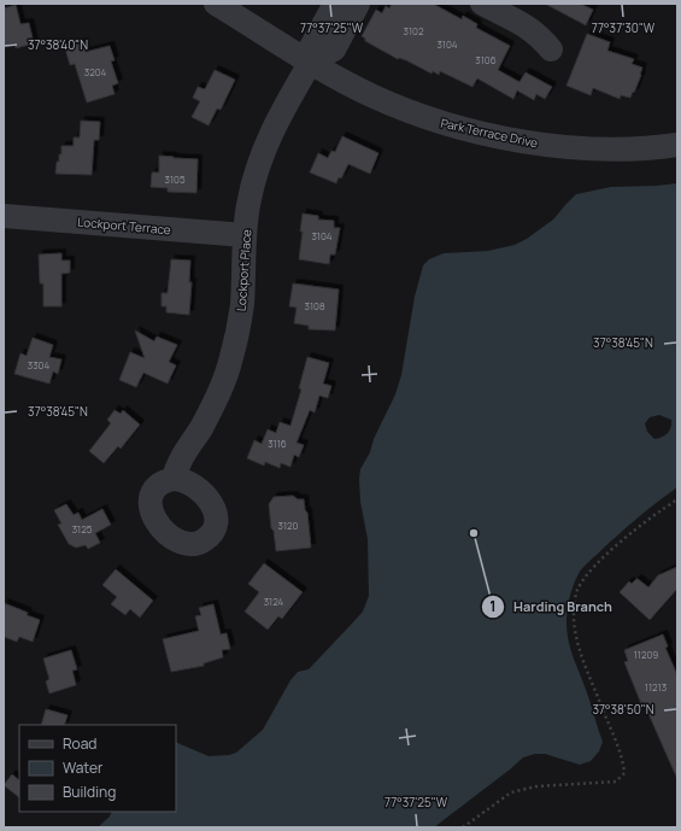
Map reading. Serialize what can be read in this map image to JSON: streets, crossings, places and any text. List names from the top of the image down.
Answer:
{
  "streets": {
    "street": ["Park Terrace Drive", "Lockport Terrace", "Lockport Place"]
  },
  "crossings": [
    ["Park Terrace Drive", "Lockport Place"],
    ["Lockport Terrace", "Lockport Place"]
  ],
  "places": ["Harding Branch"],
  "house_numbers": [
    "3102",
    "3104",
    "3106",
    "3204",
    "3105",
    "3104",
    "3108",
    "3304",
    "3116",
    "3120",
    "3125",
    "3124",
    "11209",
    "11213"
  ],
  "legend": ["Road", "Water", "Building"],
  "coordinates": [
    "77°37'25\"W",
    "77°37'30\"W",
    "37°38'40\"N",
    "37°38'45\"N",
    "37°38'50\"N"
  ]
}
